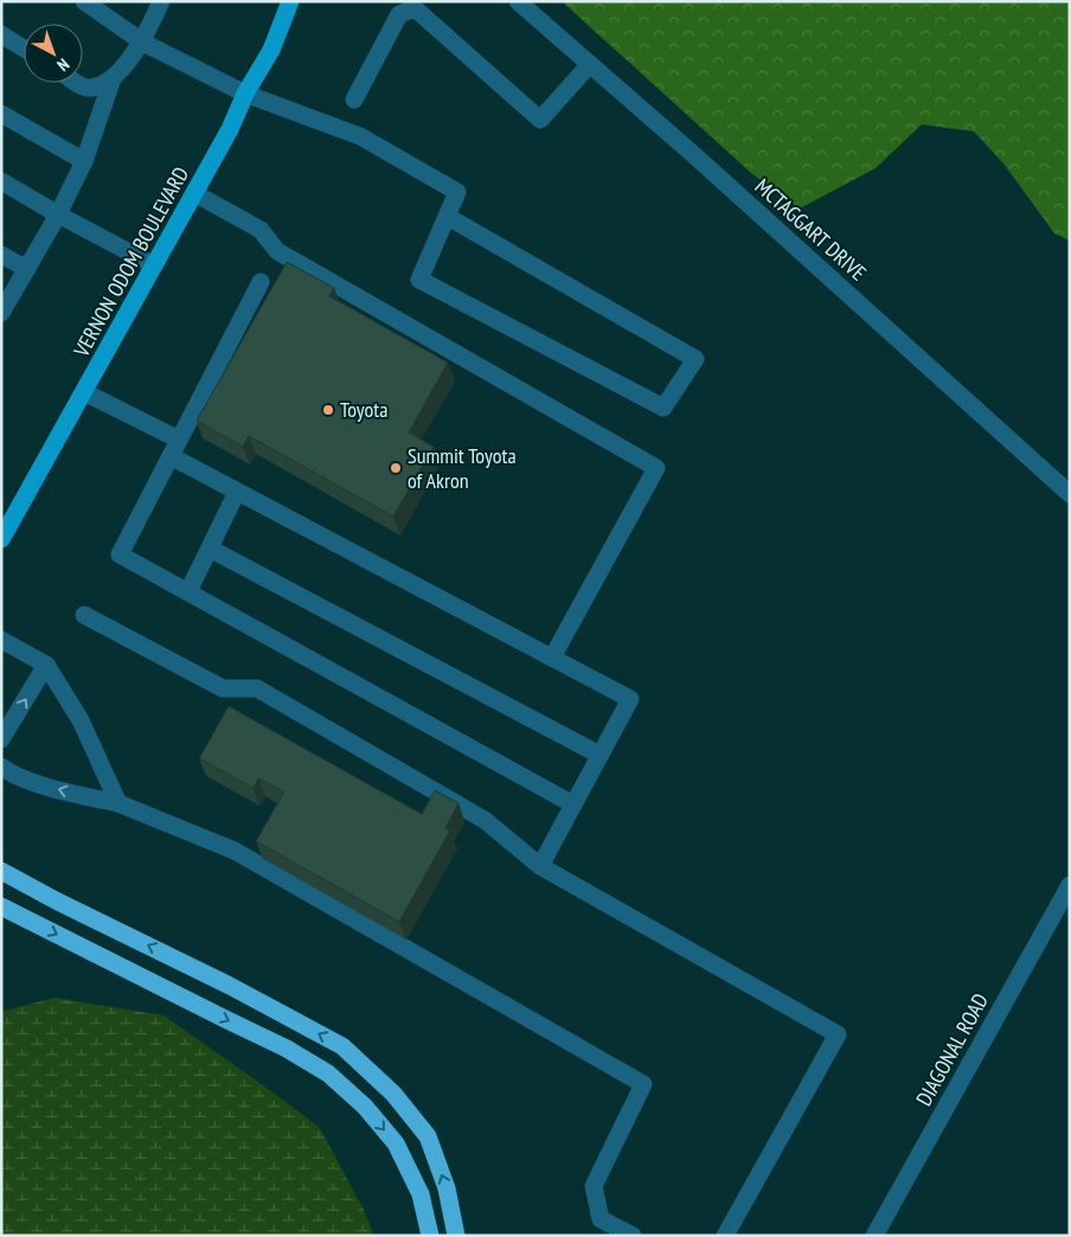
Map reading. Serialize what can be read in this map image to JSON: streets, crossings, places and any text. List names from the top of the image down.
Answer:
{
  "streets": {
    "main road": ["VERNON ODOM BOULEVARD"],
    "street": ["MCTAGGART DRIVE", "DIAGONAL ROAD"]
  },
  "places": ["Toyota", "Summit Toyota of Akron"],
  "north": "bottom right"
}
